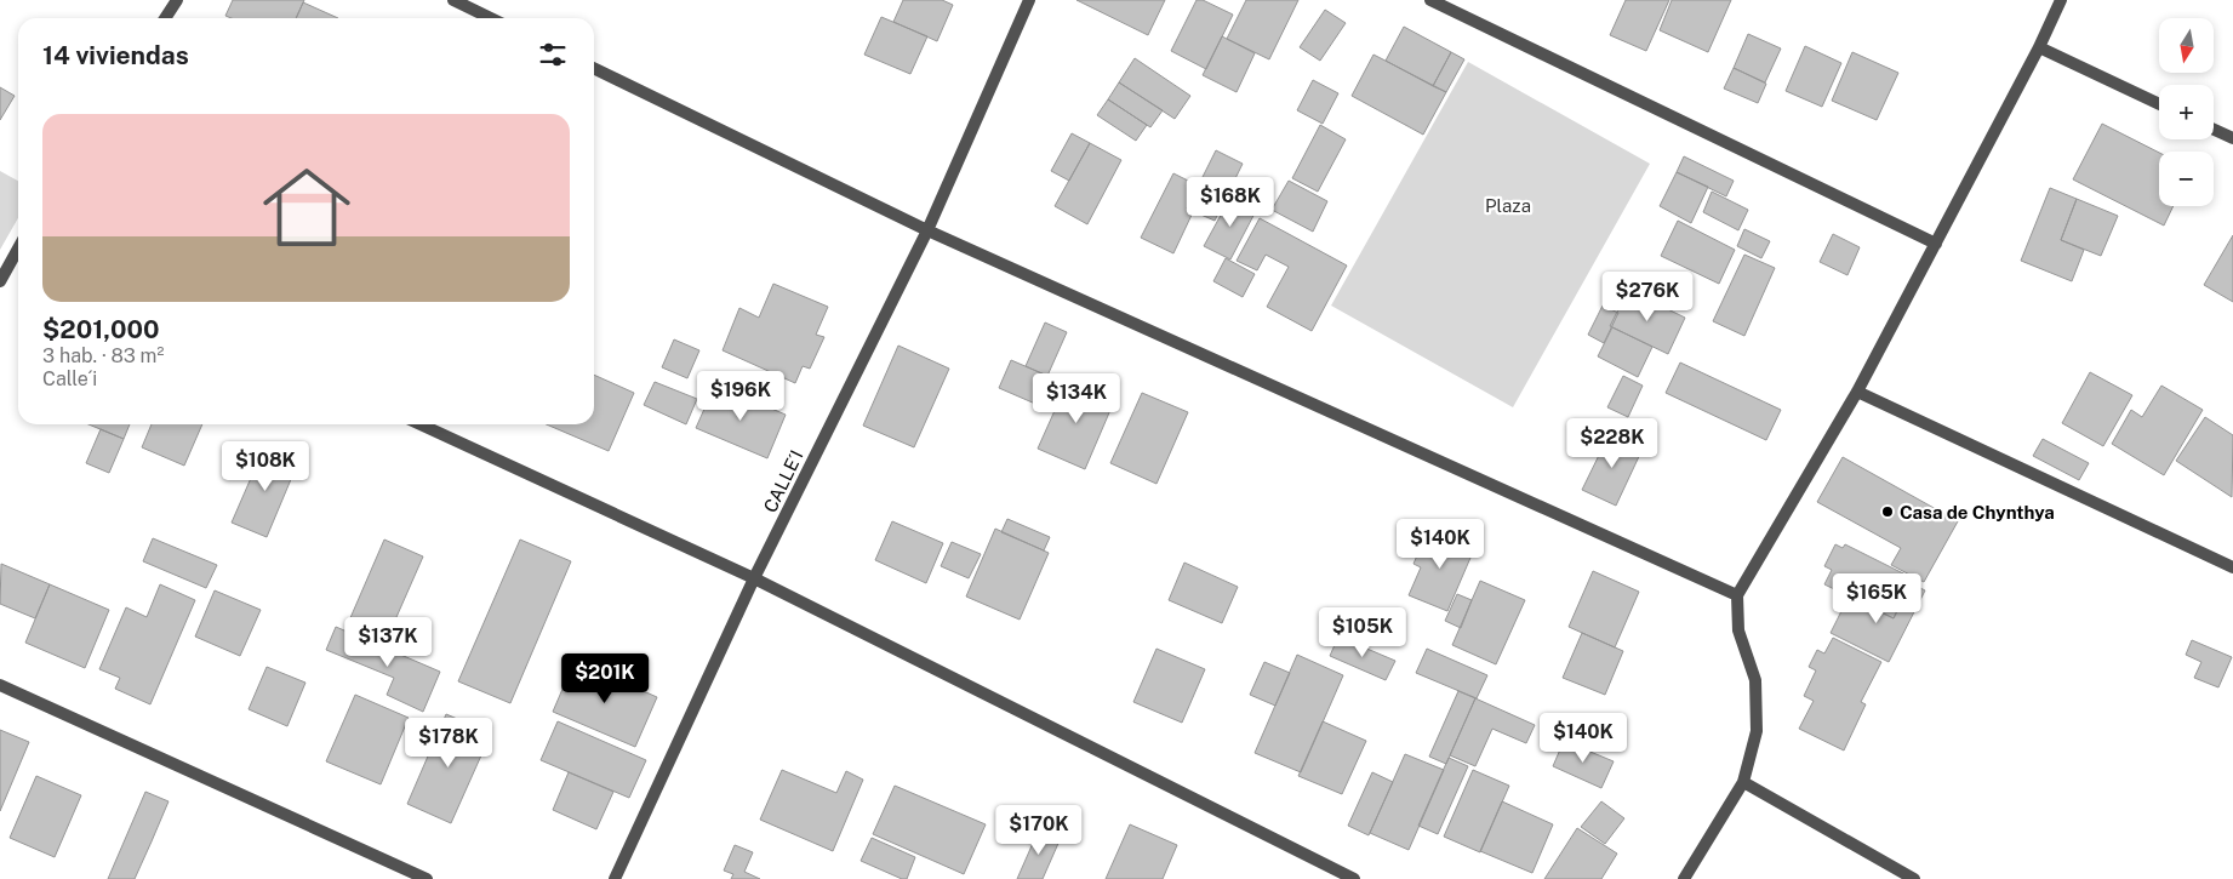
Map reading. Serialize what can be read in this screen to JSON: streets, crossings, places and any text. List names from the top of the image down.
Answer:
{
  "streets": {
    "street": ["CALLE´I"]
  },
  "parks": ["Plaza"],
  "places": ["Casa de Chynthya"],
  "north": "bottom",
  "page": {
    "map_buttons": ["+", "−"],
    "heading": "14 viviendas",
    "list": [
      {
        "name": "$201,000",
        "note": "3 hab. · 83 m² · Calle´i"
      }
    ],
    "price": [
      "$168K",
      "$276K",
      "$196K",
      "$134K",
      "$228K",
      "$108K",
      "$140K",
      "$165K",
      "$105K",
      "$137K",
      "$201K",
      "$140K",
      "$178K",
      "$170K"
    ]
  }
}
